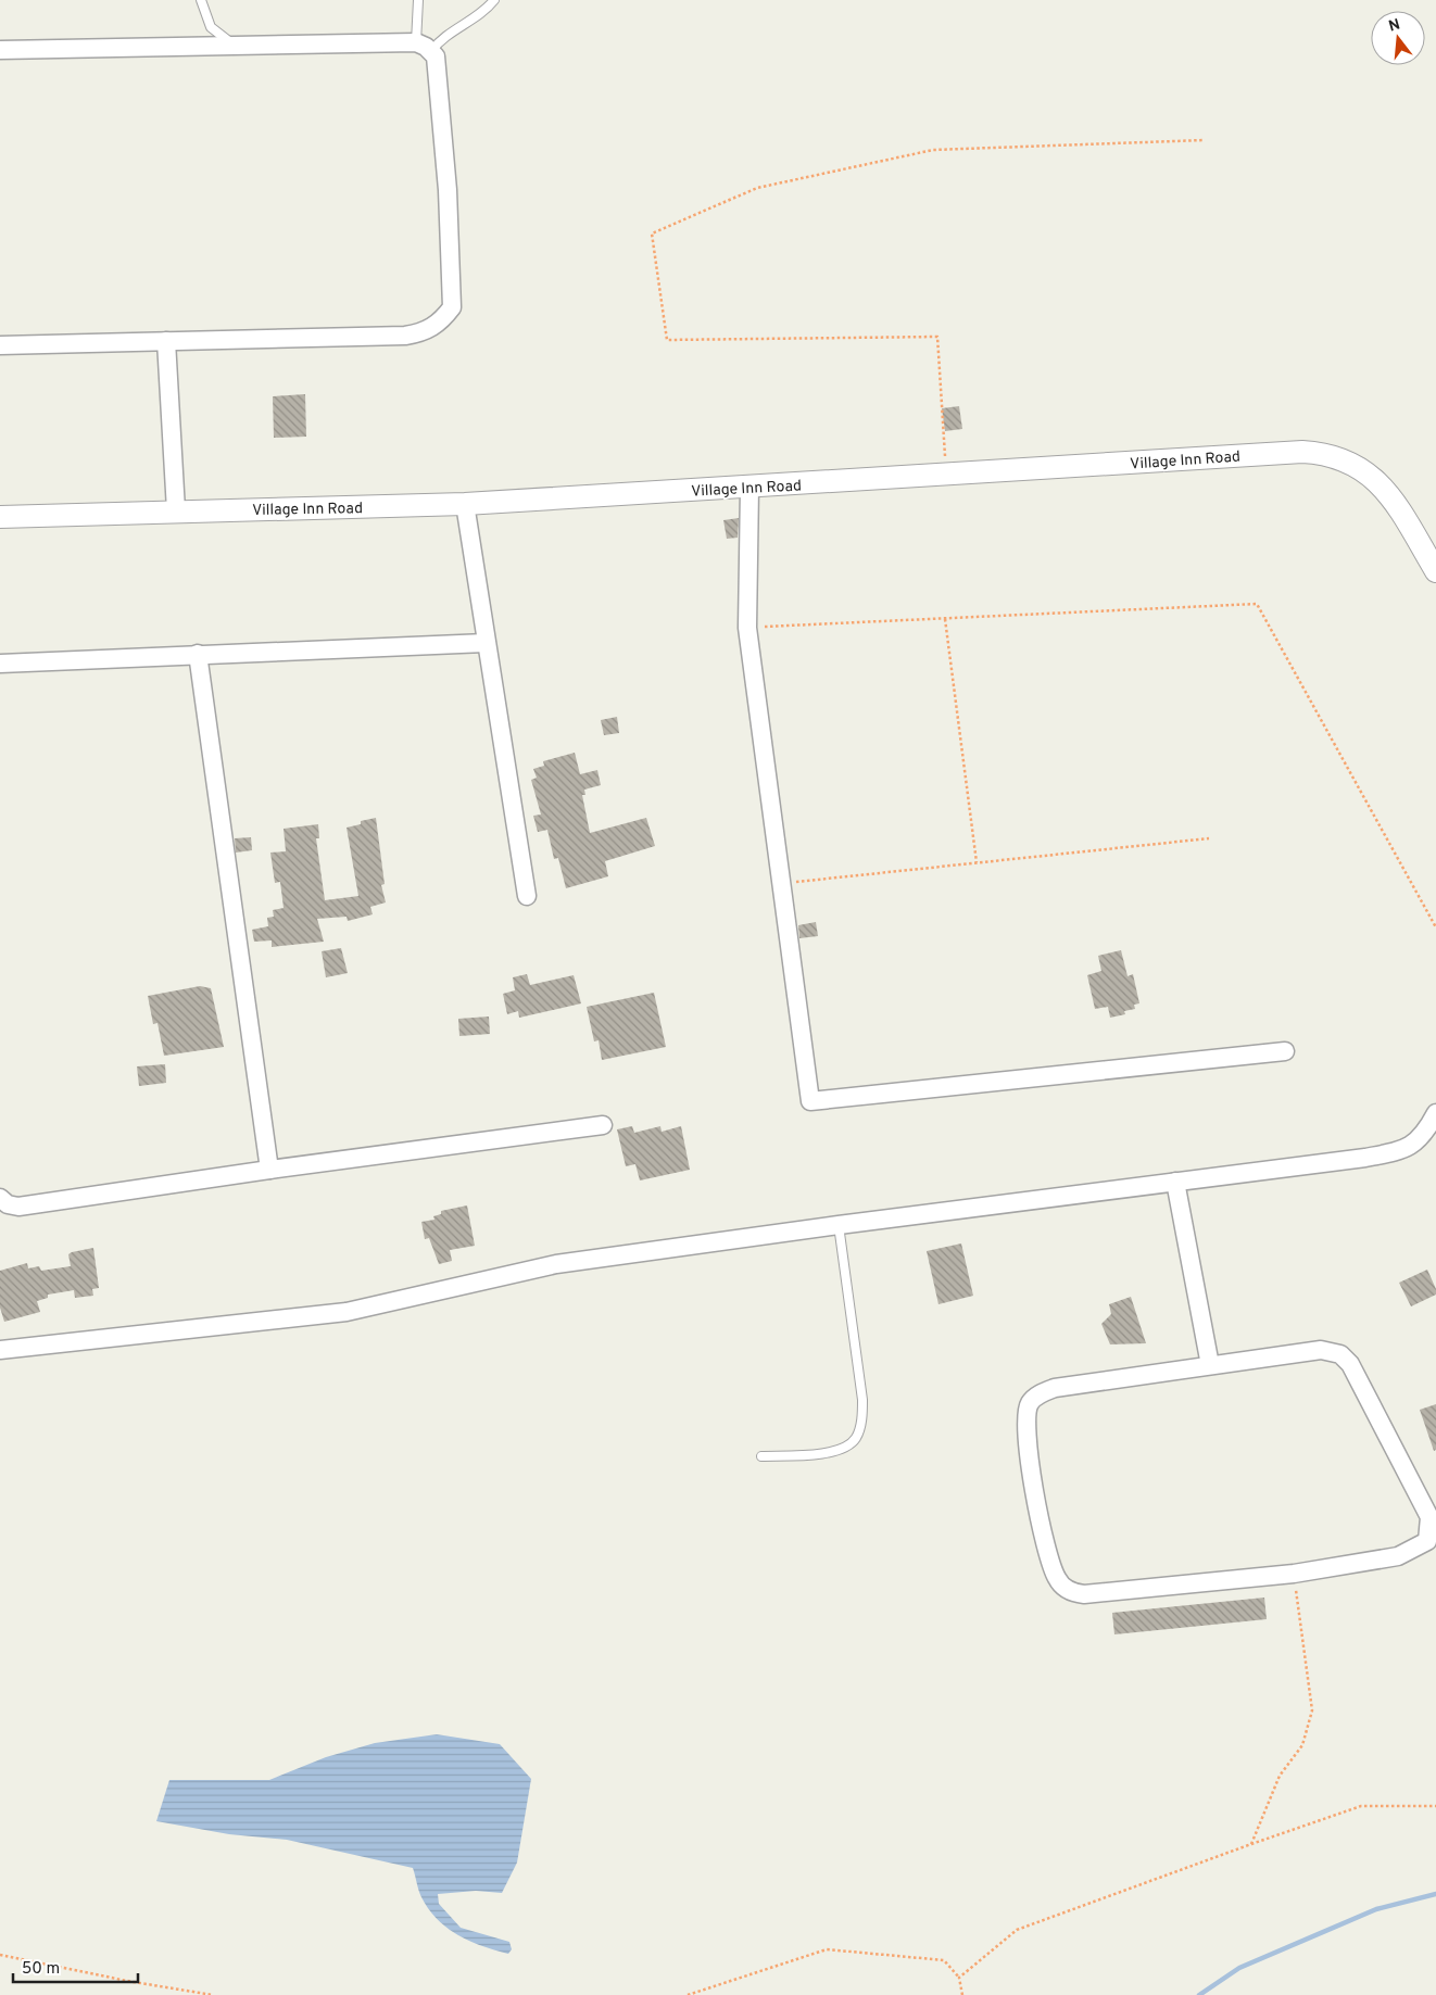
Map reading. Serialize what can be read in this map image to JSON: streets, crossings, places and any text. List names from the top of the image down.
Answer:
{
  "streets": {
    "street": ["Village Inn Road"]
  },
  "scale_bar": "50 m",
  "north": "top"
}
